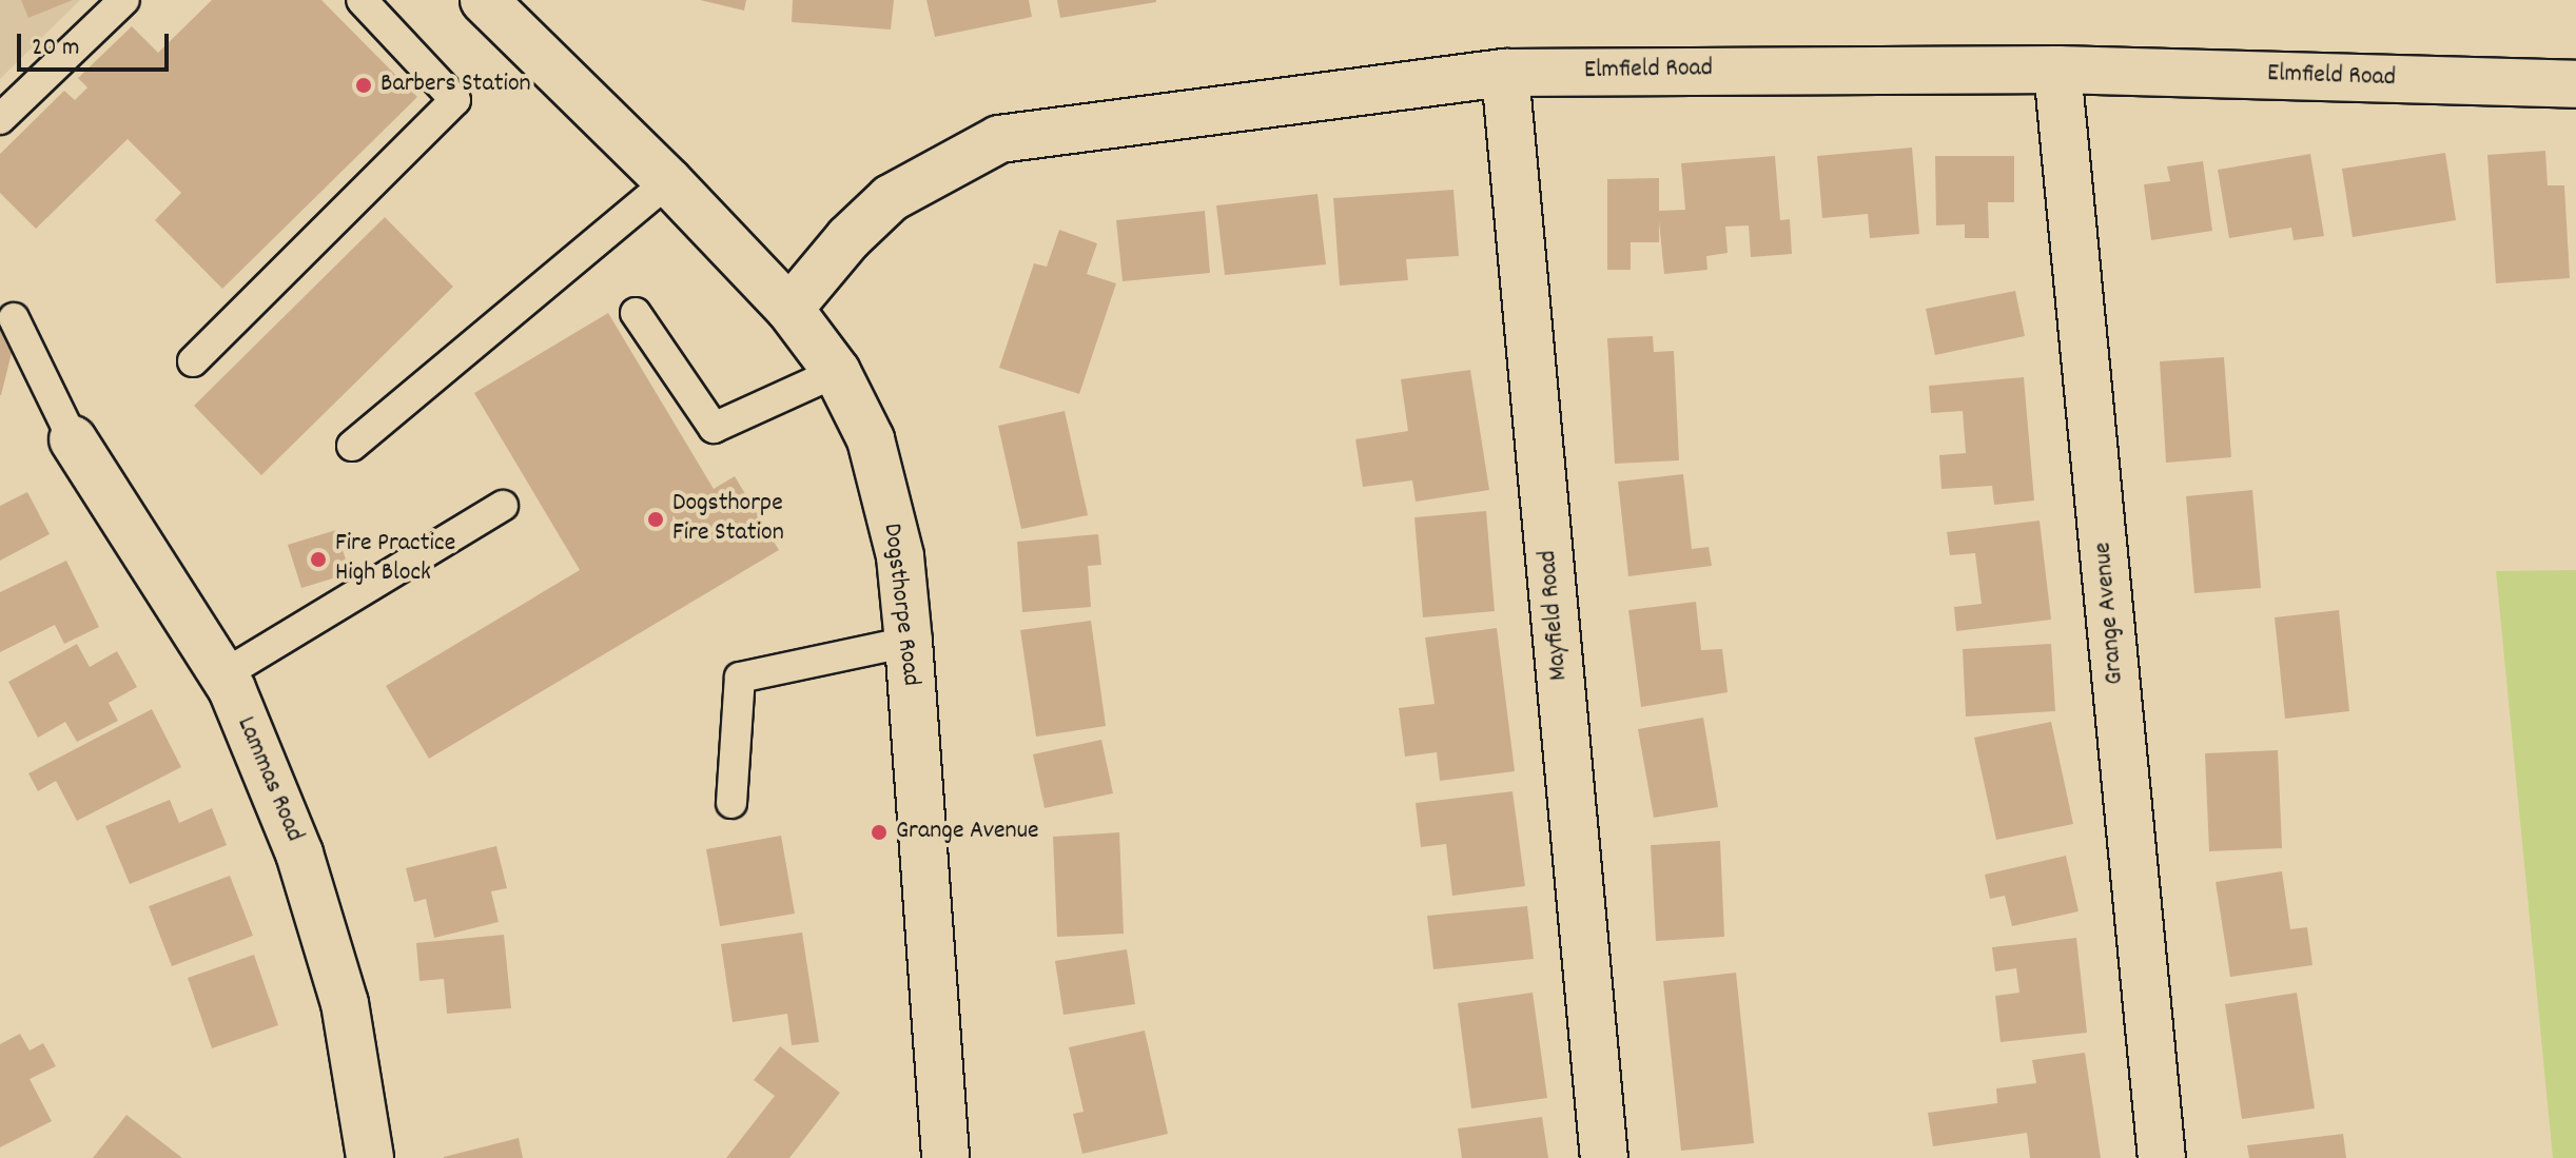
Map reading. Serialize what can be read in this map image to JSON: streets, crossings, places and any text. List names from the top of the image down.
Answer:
{
  "streets": {
    "street": [
      "Elmfield Road",
      "Dogsthorpe Road",
      "Grange Avenue",
      "Mayfield Road",
      "Lammas Road"
    ]
  },
  "crossings": [
    ["Elmfield Road", "Dogsthorpe Road"],
    ["Elmfield Road", "Grange Avenue"],
    ["Elmfield Road", "Mayfield Road"]
  ],
  "places": [
    "Barbers Station",
    "Dogsthorpe Fire Station",
    "Fire Practice High Block",
    "Grange Avenue"
  ],
  "scale_bar": "20 m"
}
